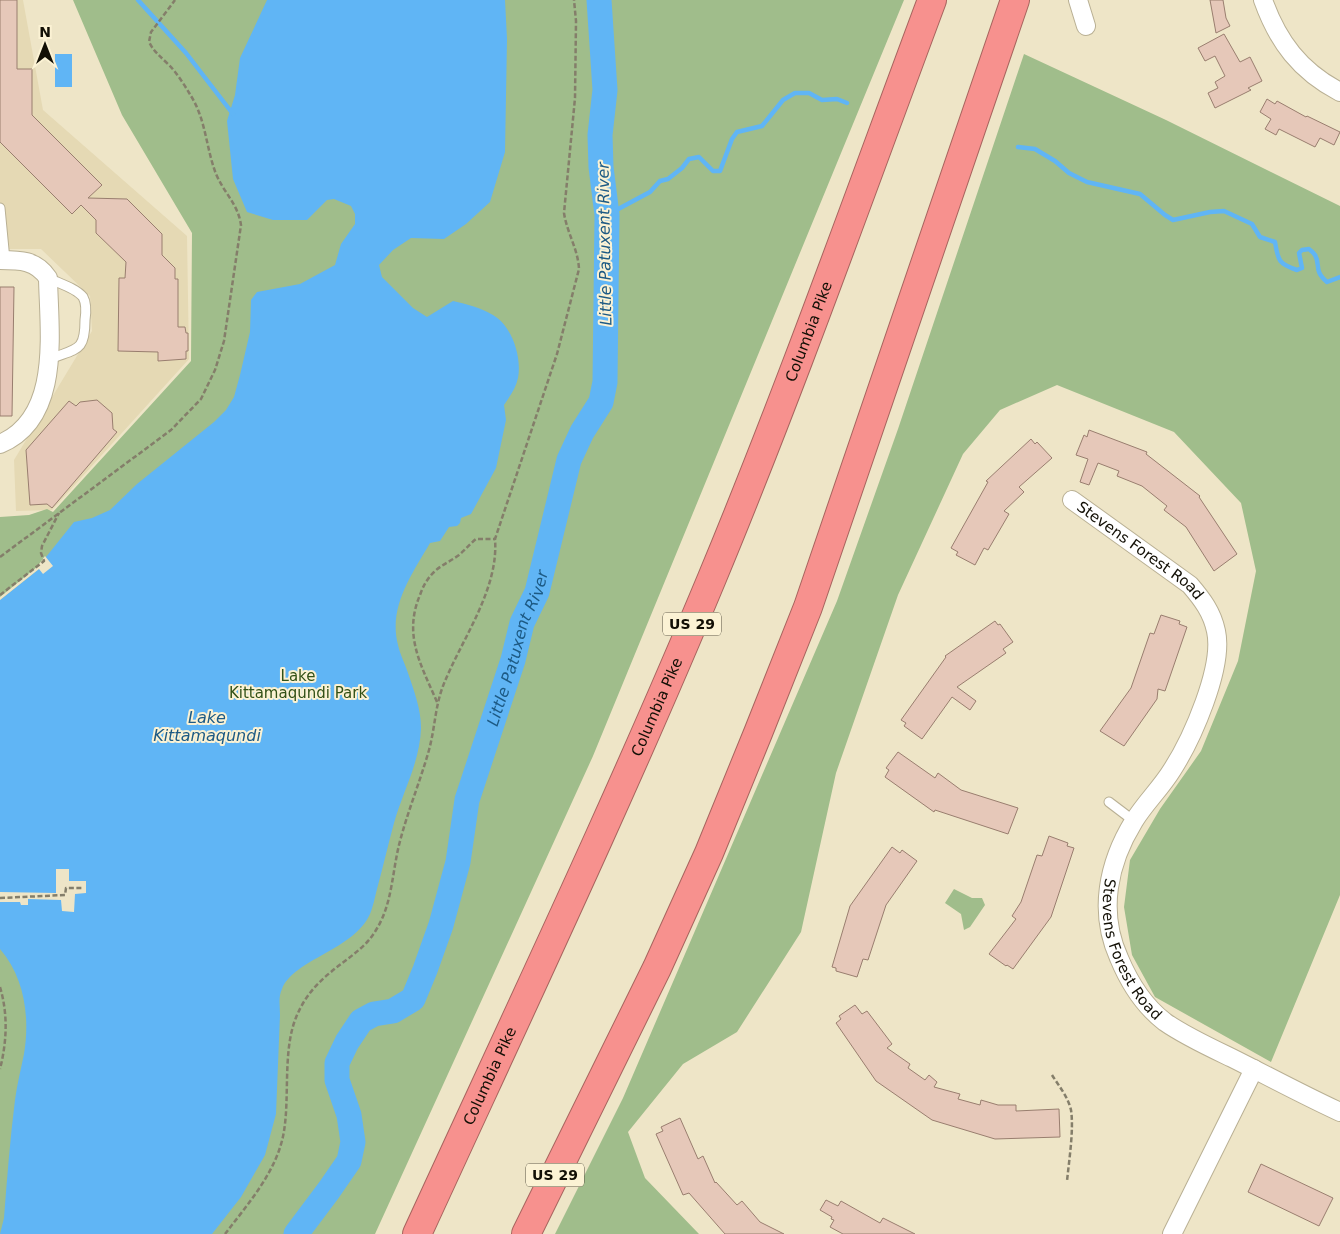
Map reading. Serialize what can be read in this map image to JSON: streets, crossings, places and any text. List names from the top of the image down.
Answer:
{
  "streets": {
    "highway": ["Columbia Pike", "US 29"],
    "street": ["Stevens Forest Road"]
  },
  "water": ["Little Patuxent River", "Lake Kittamaqundi"],
  "parks": ["Lake Kittamaqundi Park"],
  "north": "top"
}
